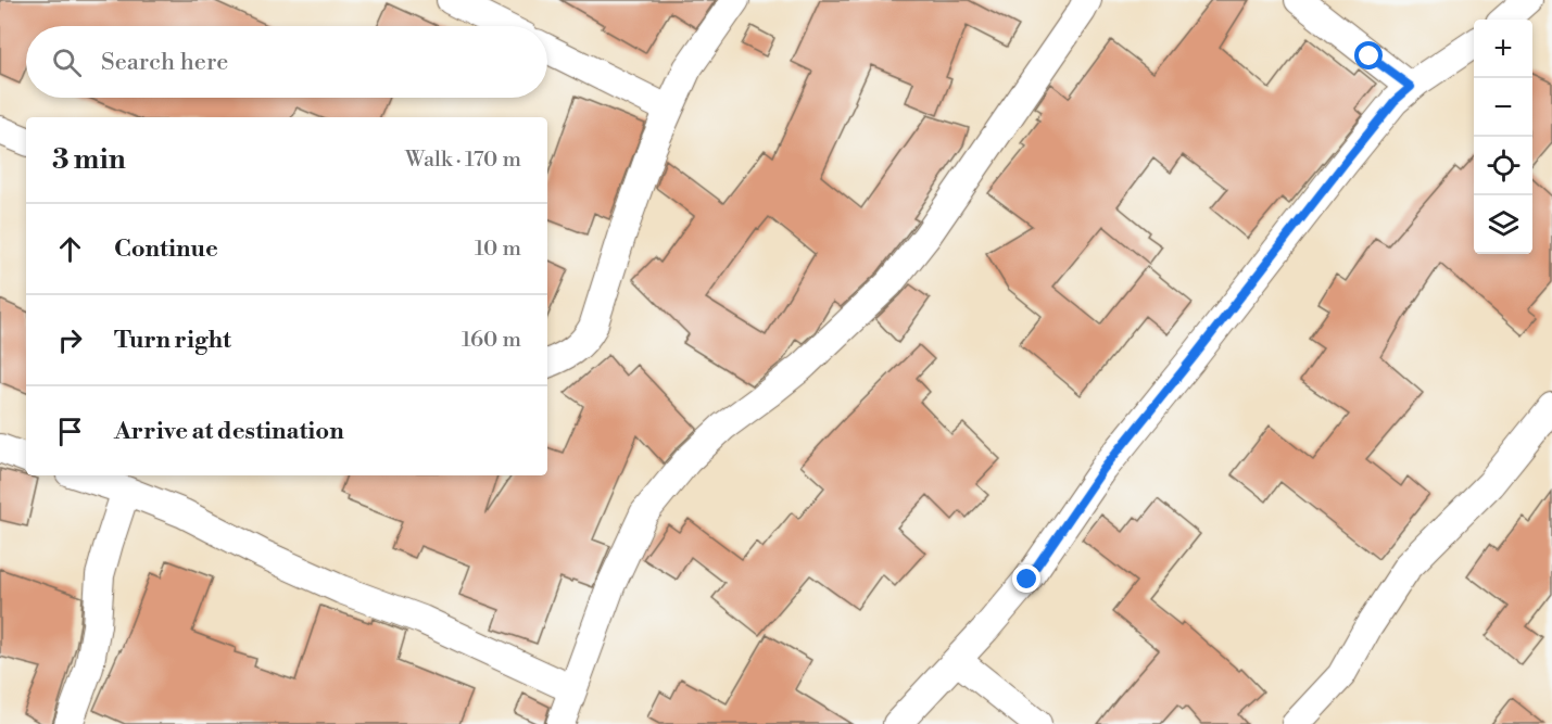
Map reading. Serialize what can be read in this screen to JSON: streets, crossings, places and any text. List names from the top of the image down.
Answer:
{
  "page": {
    "map_buttons": ["+", "−"],
    "search": "Search here",
    "heading": ["3 min", "Walk · 170 m"],
    "list": [
      ["Continue", "10 m"],
      ["Turn right", "160 m"],
      "Arrive at destination"
    ]
  }
}
